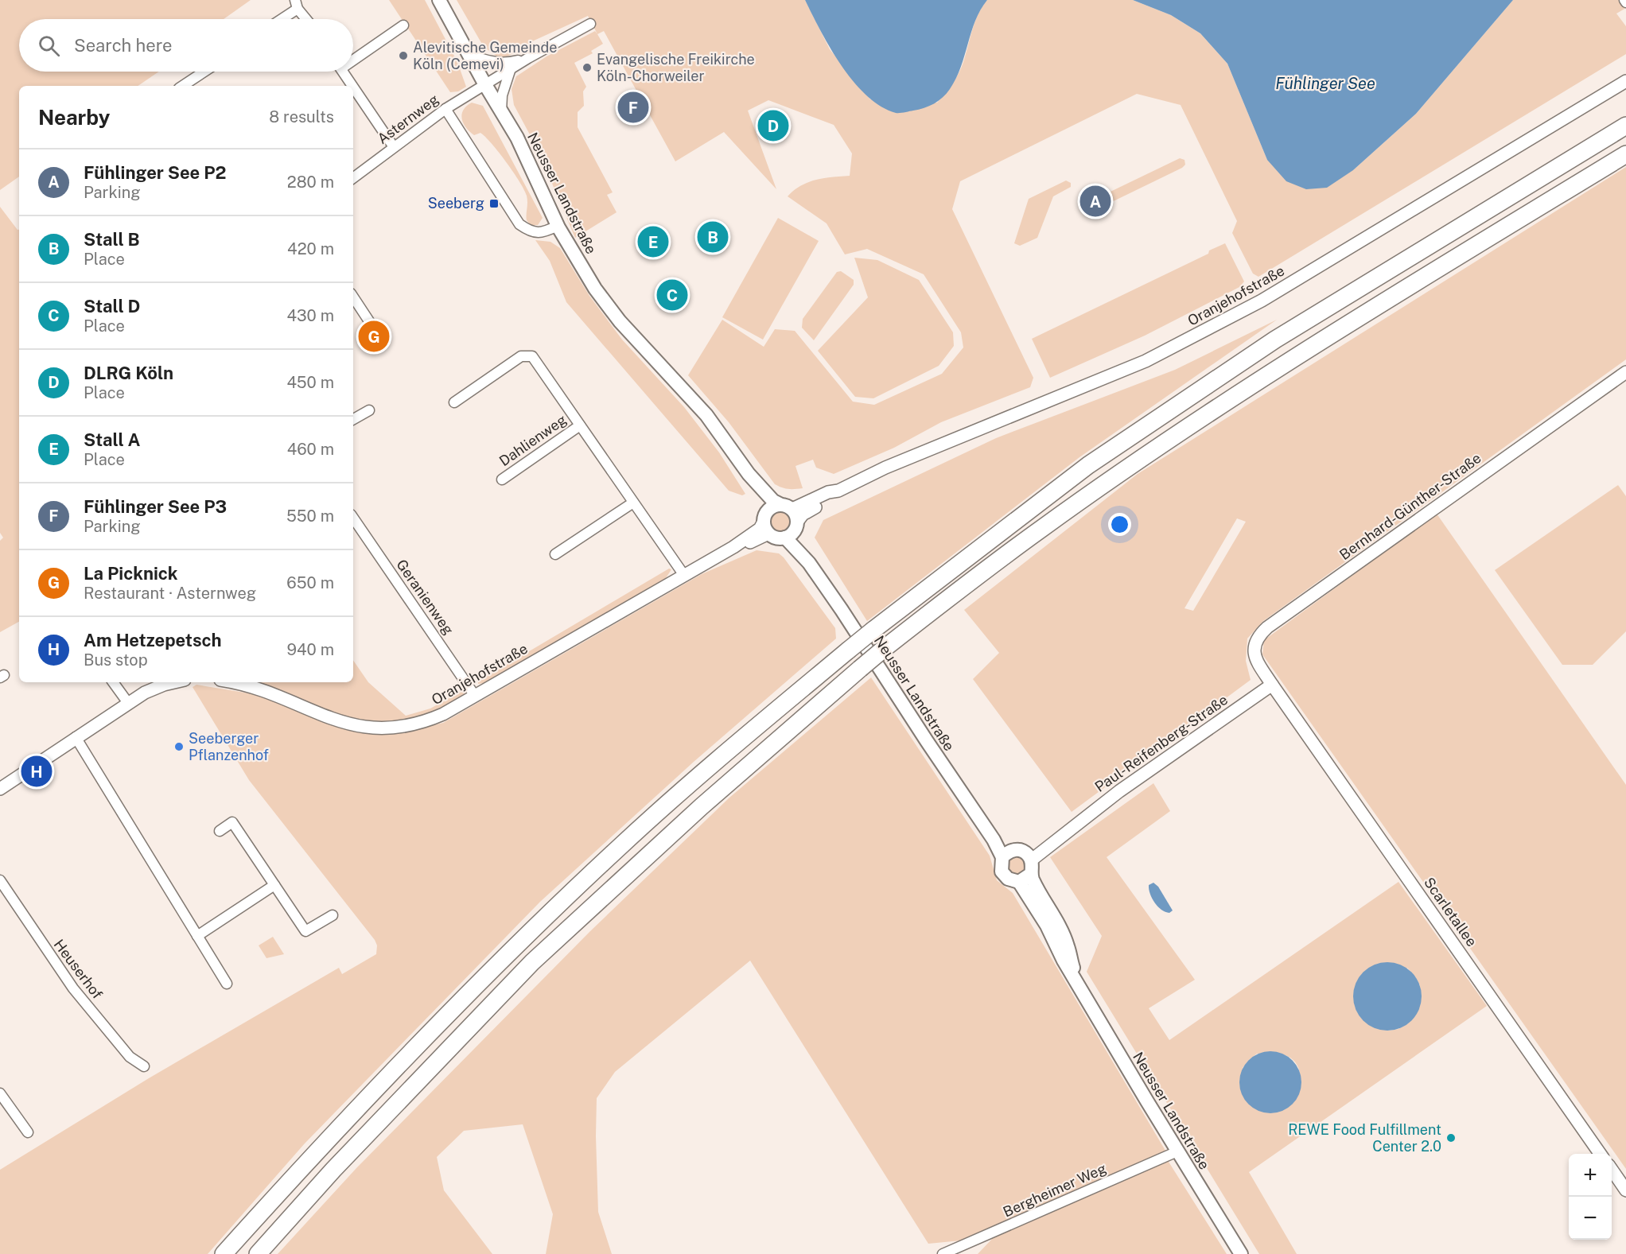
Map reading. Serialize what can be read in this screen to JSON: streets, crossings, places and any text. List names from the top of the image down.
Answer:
{
  "streets": {
    "main road": ["Neusser Landstraße"],
    "street": [
      "Asternweg",
      "Oranjehofstraße",
      "Dahlienweg",
      "Bernhard-Günther-Straße",
      "Geranienweg",
      "Paul-Reifenberg-Straße",
      "Scarletallee",
      "Heuserhof",
      "Bergheimer Weg"
    ]
  },
  "crossings": [
    ["Asternweg", "Neusser Landstraße"],
    ["Neusser Landstraße", "Oranjehofstraße"],
    ["Neusser Landstraße", "Paul-Reifenberg-Straße"],
    ["Neusser Landstraße", "Bergheimer Weg"],
    ["Oranjehofstraße", "Dahlienweg"],
    ["Oranjehofstraße", "Geranienweg"],
    ["Bernhard-Günther-Straße", "Paul-Reifenberg-Straße"],
    ["Bernhard-Günther-Straße", "Scarletallee"],
    ["Paul-Reifenberg-Straße", "Scarletallee"]
  ],
  "water": ["Fühlinger See"],
  "places": {
    "other": [
      "Alevitische Gemeinde Köln (Cemevi)",
      "Evangelische Freikirche Köln-Chorweiler",
      "Seeberger Pflanzenhof",
      "REWE Food Fulfillment Center 2.0"
    ],
    "transit": ["Seeberg"]
  },
  "page": {
    "search": "Search here",
    "heading": ["Nearby", "8 results"],
    "pins": [
      "F",
      "D",
      "A",
      "B",
      "E",
      "C",
      "G",
      "H"
    ],
    "list": [
      {
        "mark": "A",
        "name": "Fühlinger See P2",
        "note": "Parking",
        "value": "280 m"
      },
      {
        "mark": "B",
        "name": "Stall B",
        "note": "Place",
        "value": "420 m"
      },
      {
        "mark": "C",
        "name": "Stall D",
        "note": "Place",
        "value": "430 m"
      },
      {
        "mark": "D",
        "name": "DLRG Köln",
        "note": "Place",
        "value": "450 m"
      },
      {
        "mark": "E",
        "name": "Stall A",
        "note": "Place",
        "value": "460 m"
      },
      {
        "mark": "F",
        "name": "Fühlinger See P3",
        "note": "Parking",
        "value": "550 m"
      },
      {
        "mark": "G",
        "name": "La Picknick",
        "note": "Restaurant · Asternweg",
        "value": "650 m"
      },
      {
        "mark": "H",
        "name": "Am Hetzepetsch",
        "note": "Bus stop",
        "value": "940 m"
      }
    ],
    "map_buttons": ["+", "−"]
  }
}
